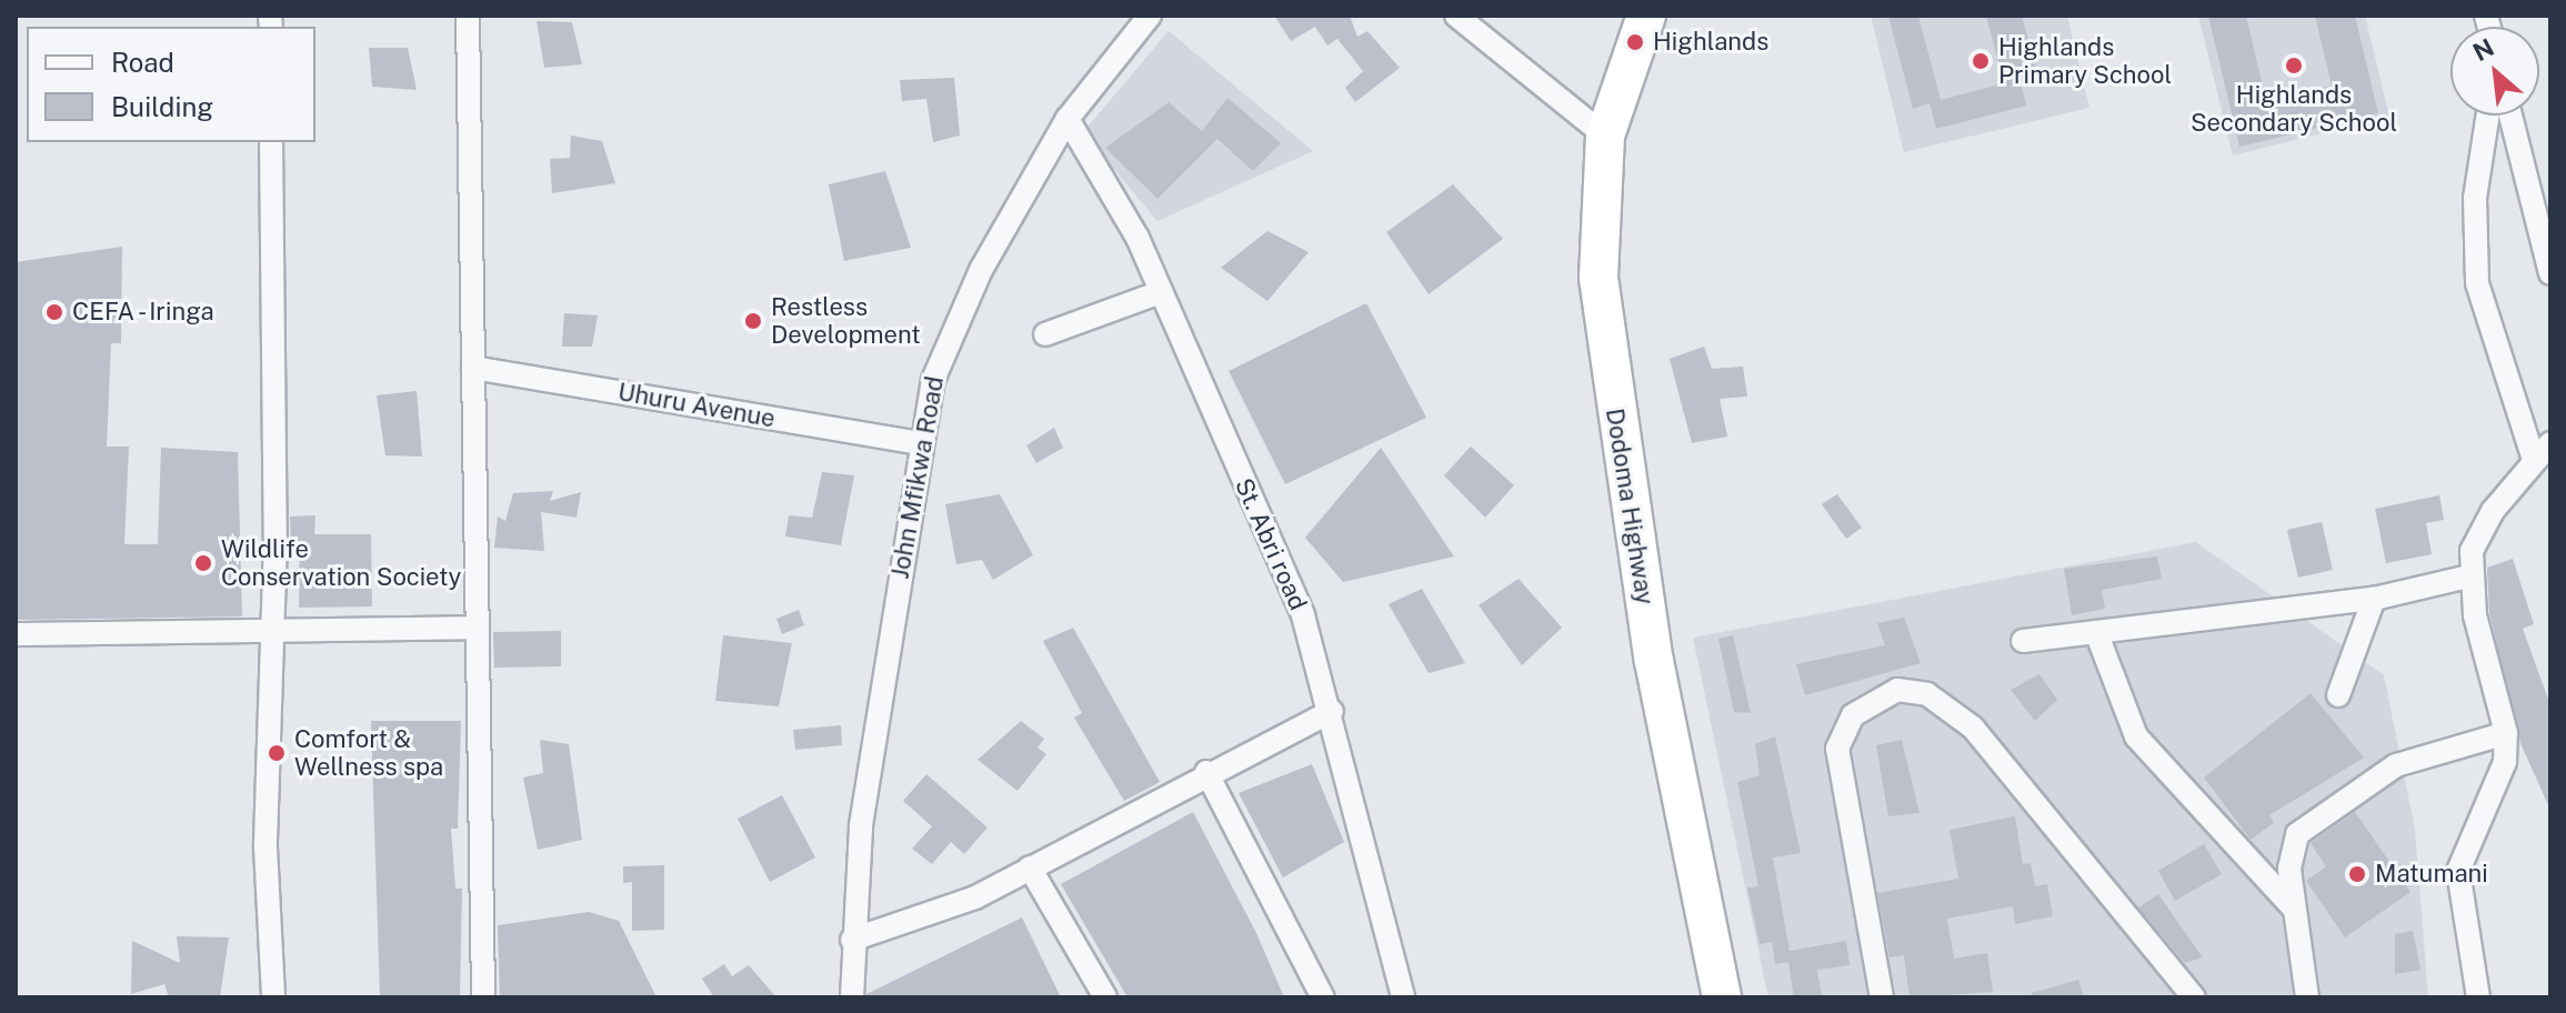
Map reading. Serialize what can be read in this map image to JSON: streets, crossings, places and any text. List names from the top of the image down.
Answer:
{
  "streets": {
    "highway": ["Dodoma Highway"],
    "street": ["Uhuru Avenue", "John Mfikwa Road", "St. Abri road"]
  },
  "crossings": [
    ["Uhuru Avenue", "John Mfikwa Road"],
    ["John Mfikwa Road", "St. Abri road"]
  ],
  "places": [
    "Highlands",
    "Highlands Primary School",
    "Highlands Secondary School",
    "CEFA - Iringa",
    "Restless Development",
    "Wildlife Conservation Society",
    "Comfort & Wellness spa",
    "Matumani"
  ],
  "legend": ["Road", "Building"],
  "north": "top left"
}
